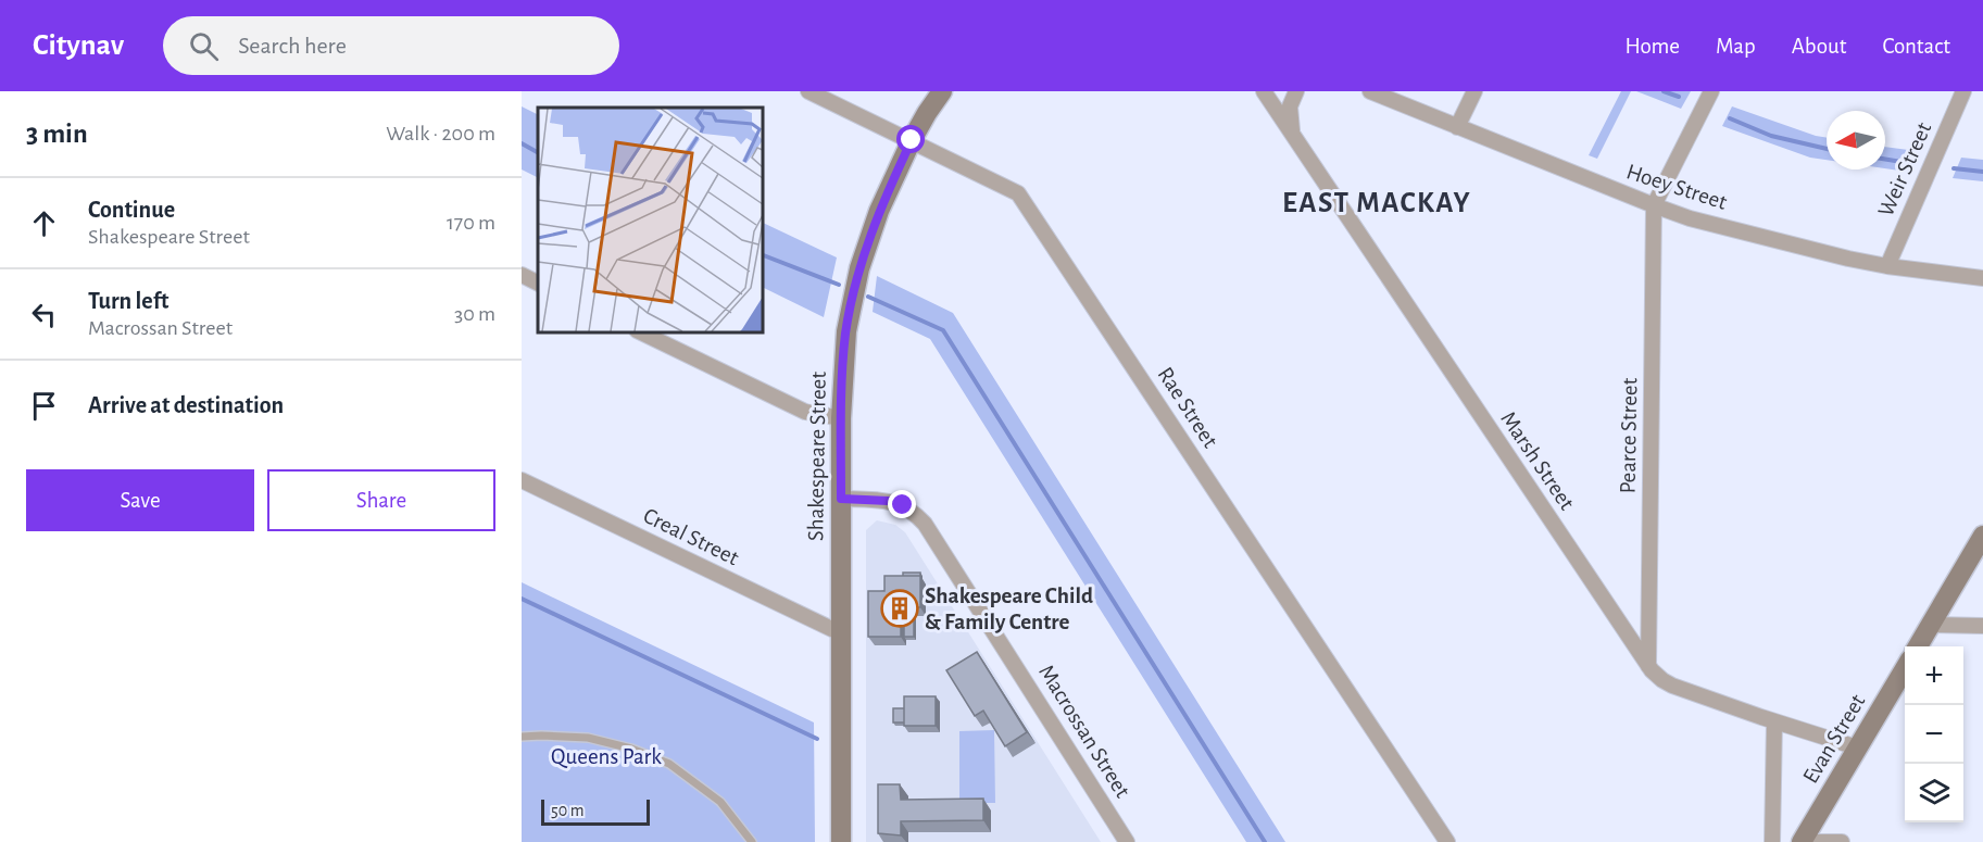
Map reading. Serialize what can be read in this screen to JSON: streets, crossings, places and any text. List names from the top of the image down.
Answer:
{
  "streets": {
    "street": [
      "Weir Street",
      "Hoey Street",
      "Rae Street",
      "Pearce Street",
      "Shakespeare Street",
      "Marsh Street",
      "Creal Street",
      "Macrossan Street",
      "Evan Street"
    ]
  },
  "crossings": [
    ["Weir Street", "Hoey Street"],
    ["Hoey Street", "Pearce Street"],
    ["Rae Street", "Shakespeare Street"],
    ["Pearce Street", "Marsh Street"],
    ["Shakespeare Street", "Creal Street"],
    ["Shakespeare Street", "Macrossan Street"],
    ["Marsh Street", "Evan Street"]
  ],
  "districts": ["EAST MACKAY"],
  "parks": ["Queens Park"],
  "places": {
    "building": ["Shakespeare Child & Family Centre"]
  },
  "scale_bar": "50 m",
  "north": "left",
  "page": {
    "header": "Citynav",
    "search": "Search here",
    "nav": [
      "Home",
      "Map",
      "About",
      "Contact"
    ],
    "heading": ["3 min", "Walk · 200 m"],
    "list": [
      ["Continue", "Shakespeare Street", "170 m"],
      ["Turn left", "Macrossan Street", "30 m"],
      "Arrive at destination"
    ],
    "buttons": ["Save", "Share"],
    "map_buttons": ["+", "−"],
    "scale": "50 m"
  }
}
